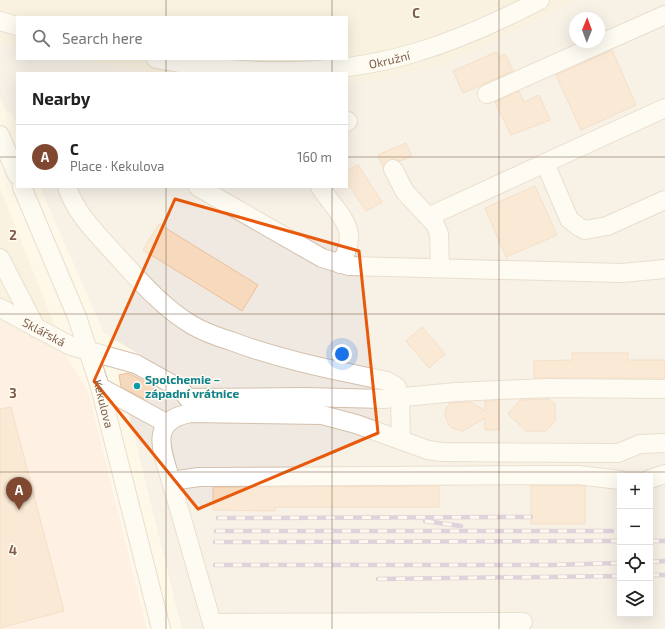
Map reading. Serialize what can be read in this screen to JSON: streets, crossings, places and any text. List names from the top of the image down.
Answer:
{
  "streets": {
    "street": ["Okružní", "Sklářská", "Kekulova"]
  },
  "crossings": [
    ["Sklářská", "Kekulova"]
  ],
  "places": ["Spolchemie – západní vrátnice"],
  "north": "top",
  "page": {
    "search": "Search here",
    "heading": "Nearby",
    "list": [
      {
        "mark": "A",
        "name": "C",
        "note": "Place · Kekulova",
        "value": "160 m"
      }
    ],
    "map_buttons": ["+", "−"],
    "pins": "A"
  },
  "grid": {
    "columns": ["C"],
    "rows": ["2", "3", "4"]
  }
}
